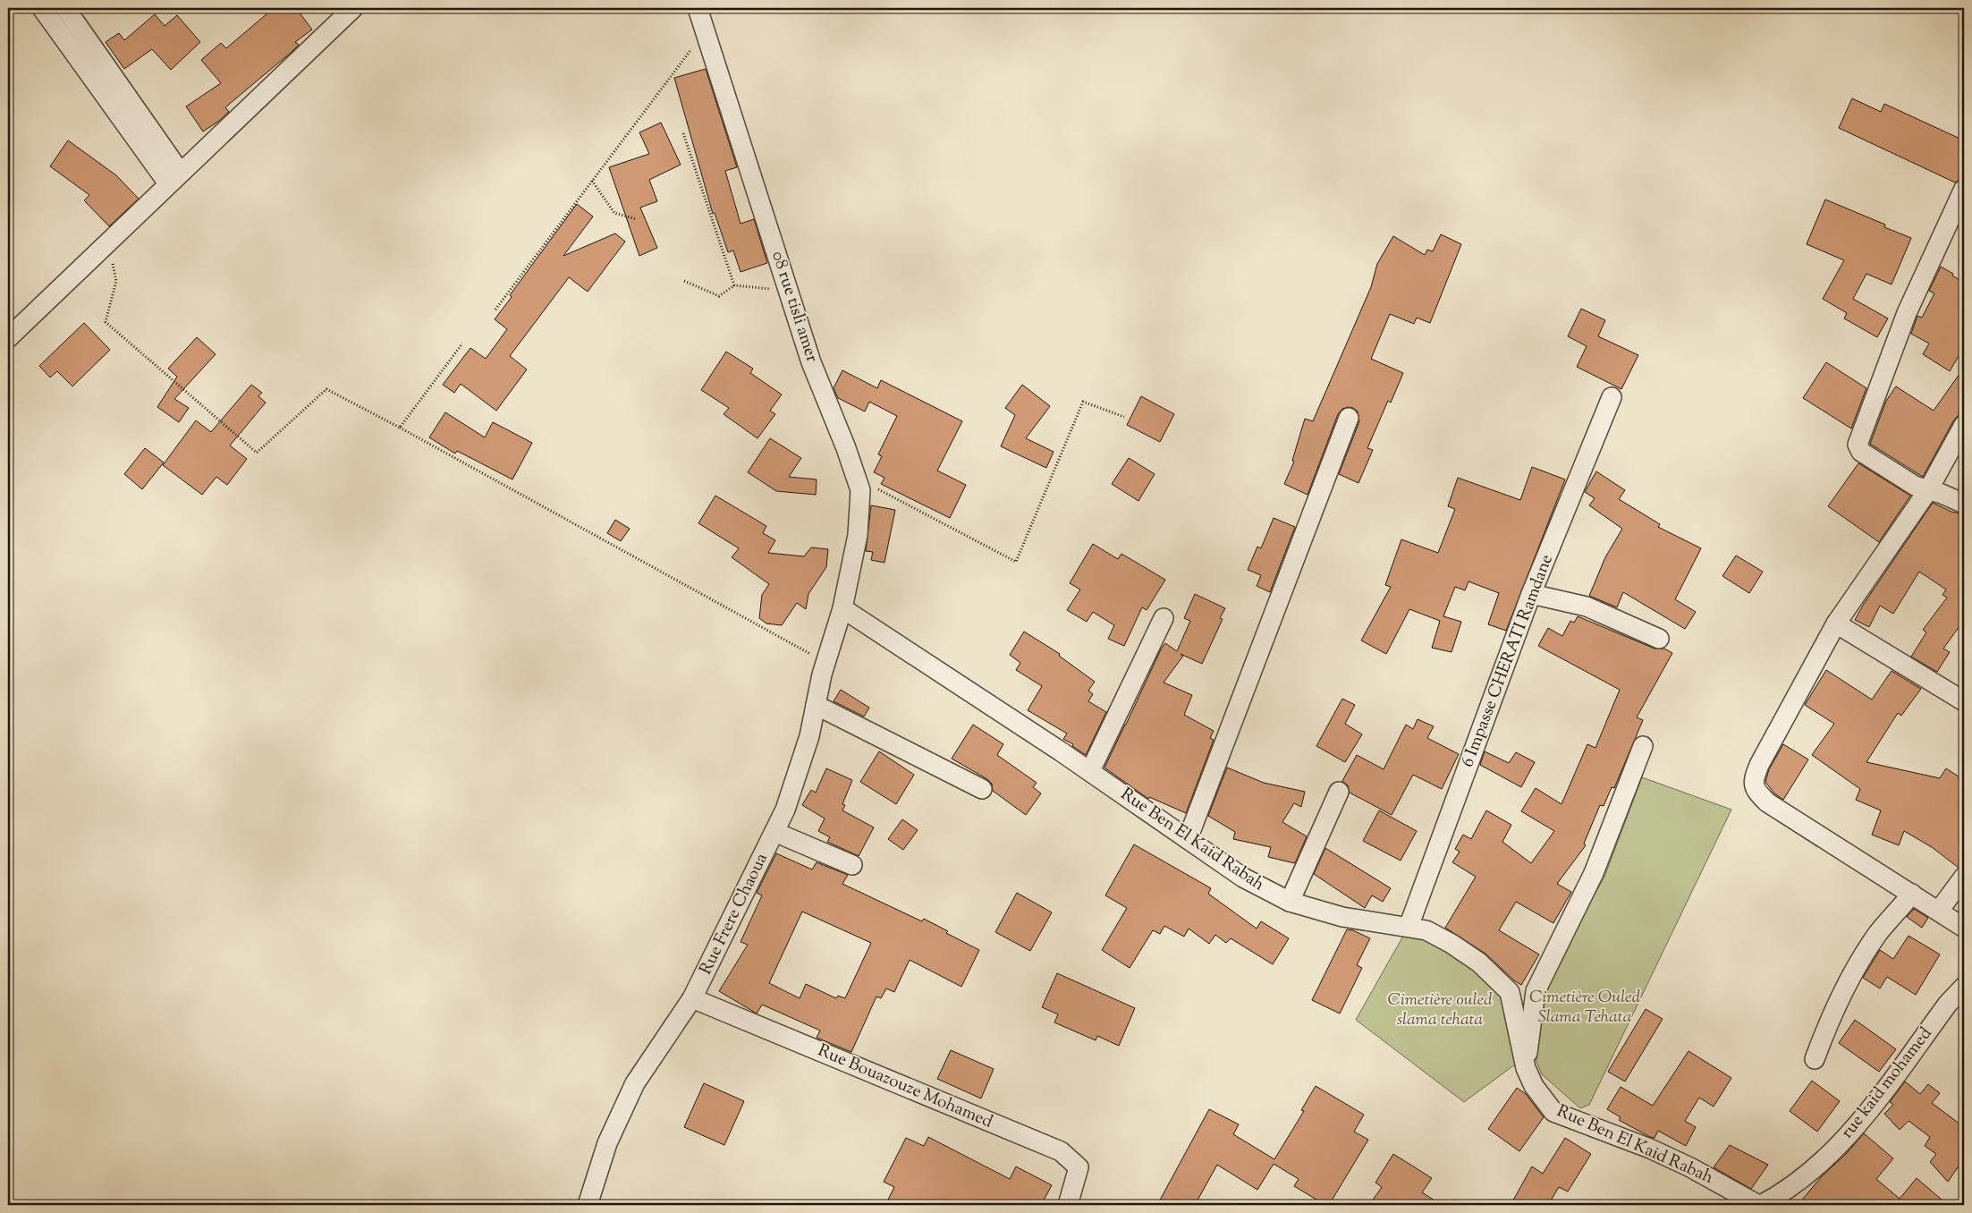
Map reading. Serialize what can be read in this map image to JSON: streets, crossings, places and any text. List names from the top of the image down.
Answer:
{
  "streets": {
    "street": [
      "08 rue tisli amer",
      "6 Impasse CHERATI Ramdane",
      "Rue Ben El Kaid Rabah",
      "Rue Frere Chaoua",
      "rue kaid mohamed",
      "Rue Bouazouze Mohamed"
    ]
  },
  "crossings": [
    ["08 rue tisli amer", "Rue Ben El Kaid Rabah"],
    ["08 rue tisli amer", "Rue Frere Chaoua"],
    ["6 Impasse CHERATI Ramdane", "Rue Ben El Kaid Rabah"],
    ["Rue Ben El Kaid Rabah", "Rue Frere Chaoua"],
    ["Rue Ben El Kaid Rabah", "rue kaid mohamed"],
    ["Rue Frere Chaoua", "Rue Bouazouze Mohamed"]
  ],
  "parks": ["Cimetière Ouled Slama Tehata", "Cimetière ouled slama tehata"]
}
